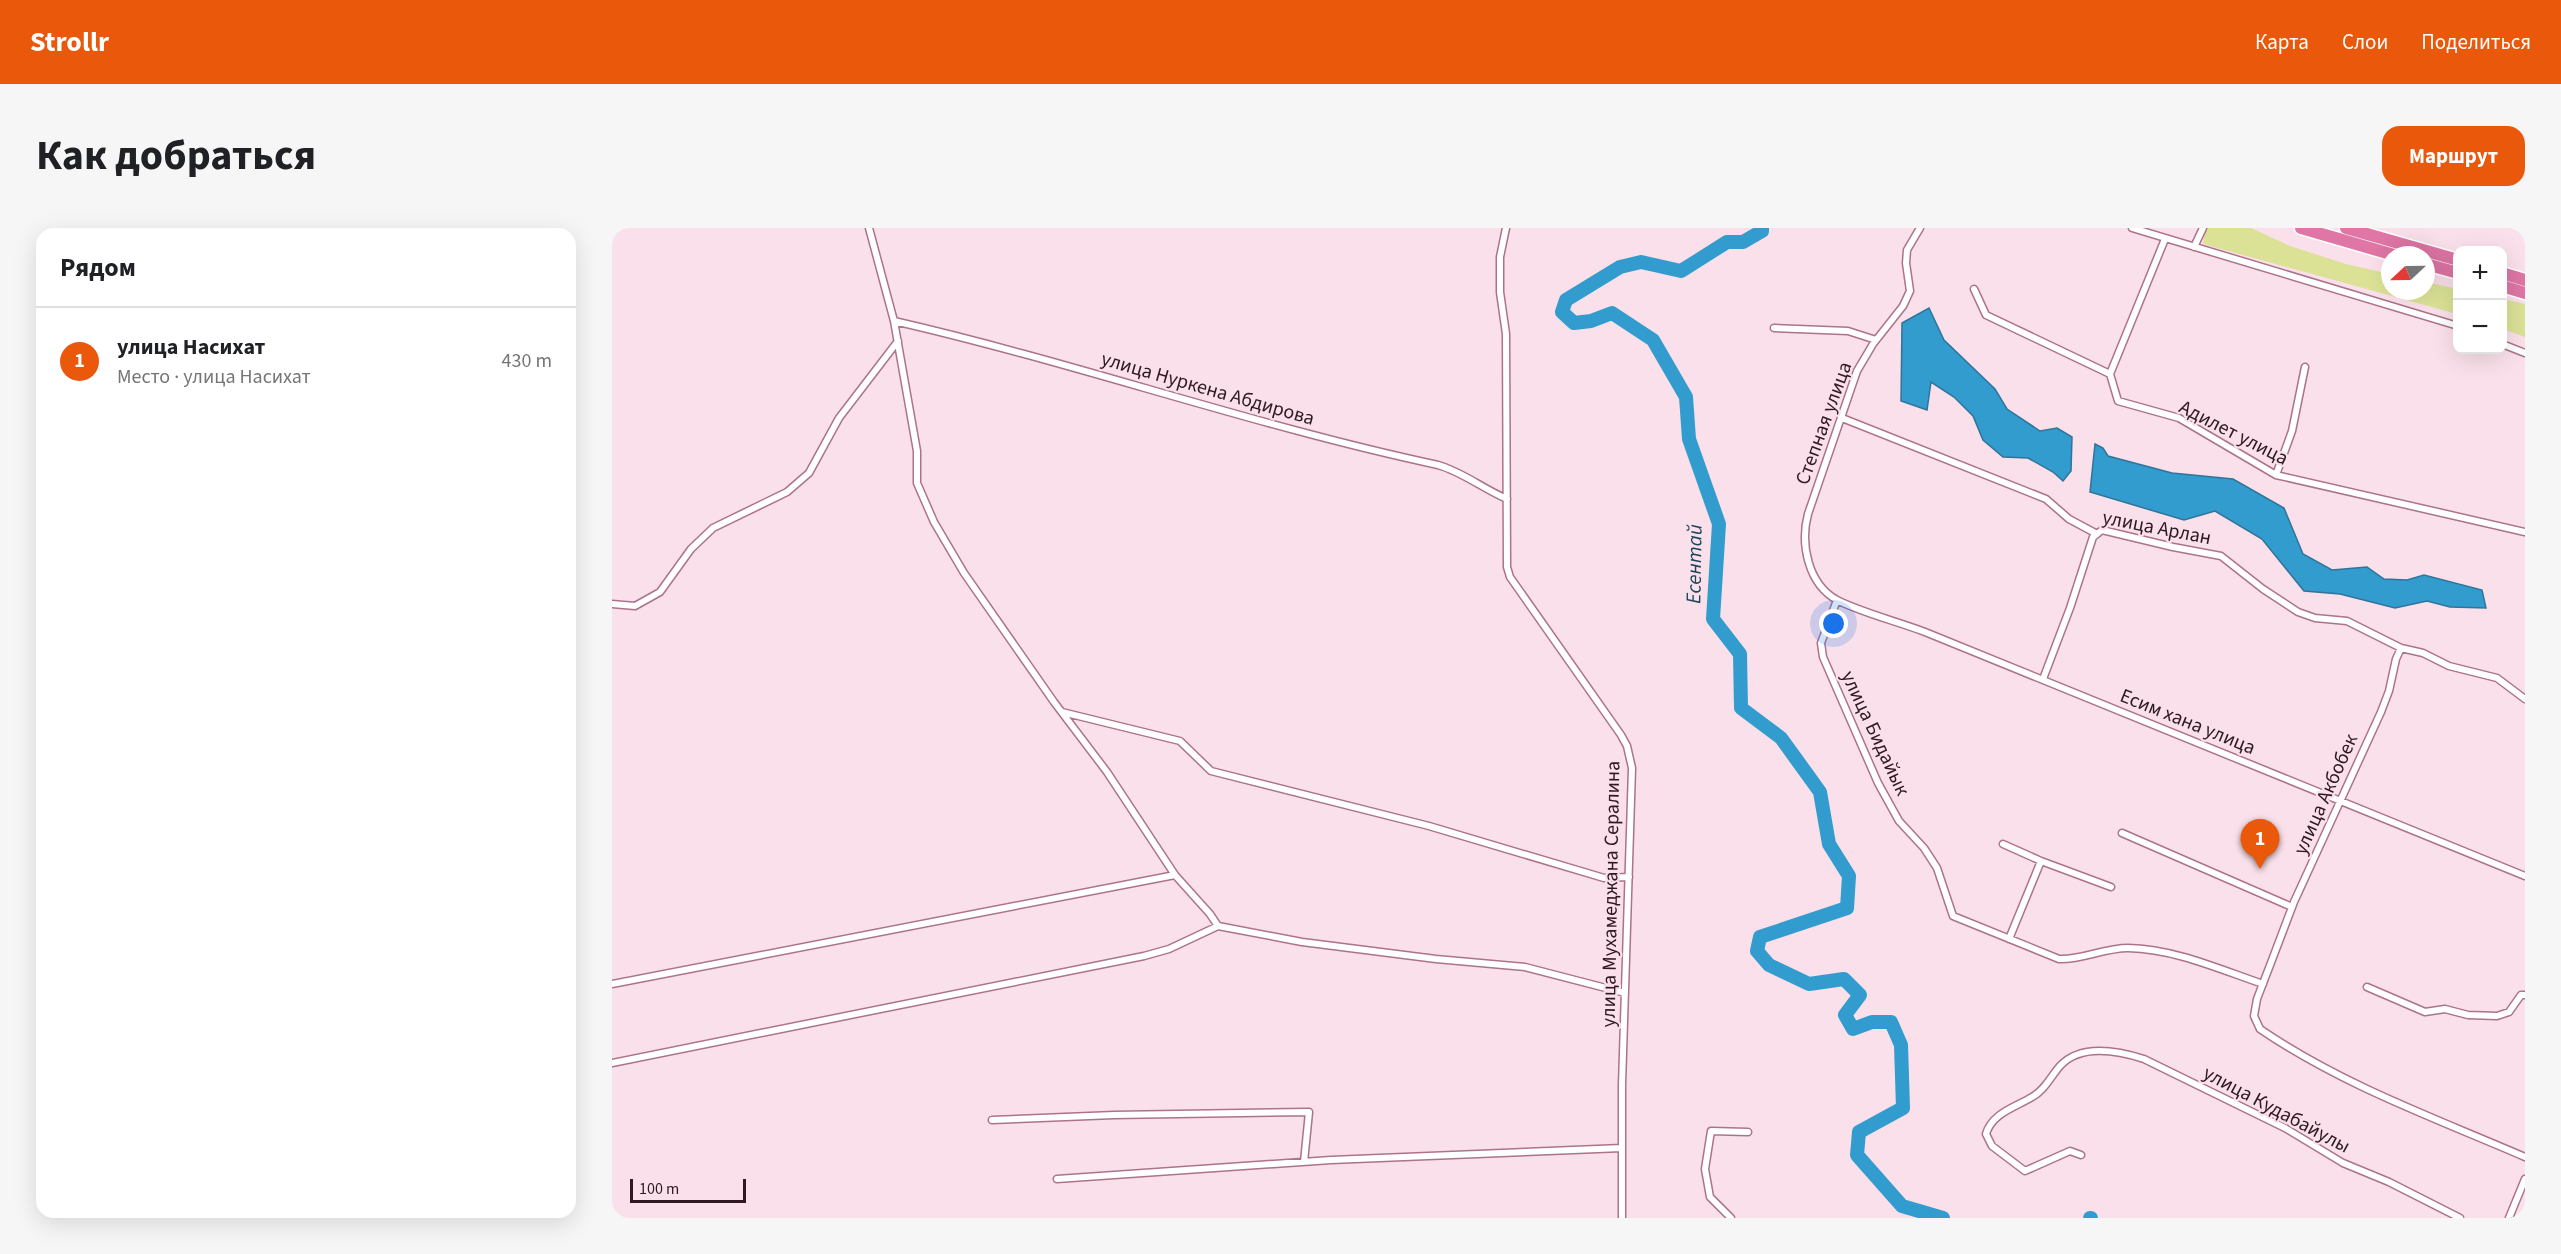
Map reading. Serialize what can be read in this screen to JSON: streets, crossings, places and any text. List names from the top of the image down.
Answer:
{
  "streets": {
    "street": [
      "улица Нуркена Абдирова",
      "Степная улица",
      "Адилет улица",
      "улица Арлан",
      "Есим хана улица",
      "улица Бидайык",
      "улица Акбобек",
      "улица Мухамеджана Сералина",
      "улица Кудабайулы"
    ]
  },
  "crossings": [
    ["улица Нуркена Абдирова", "улица Мухамеджана Сералина"],
    ["Степная улица", "улица Арлан"],
    ["Степная улица", "Есим хана улица"],
    ["Степная улица", "улица Бидайык"],
    ["улица Арлан", "улица Акбобек"],
    ["Есим хана улица", "улица Бидайык"],
    ["Есим хана улица", "улица Акбобек"]
  ],
  "water": ["Есентай"],
  "scale_bar": "100 m",
  "north": "left",
  "page": {
    "header": "Strollr",
    "nav": ["Карта", "Слои", "Поделиться"],
    "title": "Как добраться",
    "buttons": "Маршрут",
    "heading": "Рядом",
    "map_buttons": ["+", "−"],
    "list": [
      {
        "mark": "1",
        "name": "улица Насихат",
        "note": "Место · улица Насихат",
        "value": "430 m"
      }
    ],
    "pins": "1",
    "scale": "100 m"
  }
}
